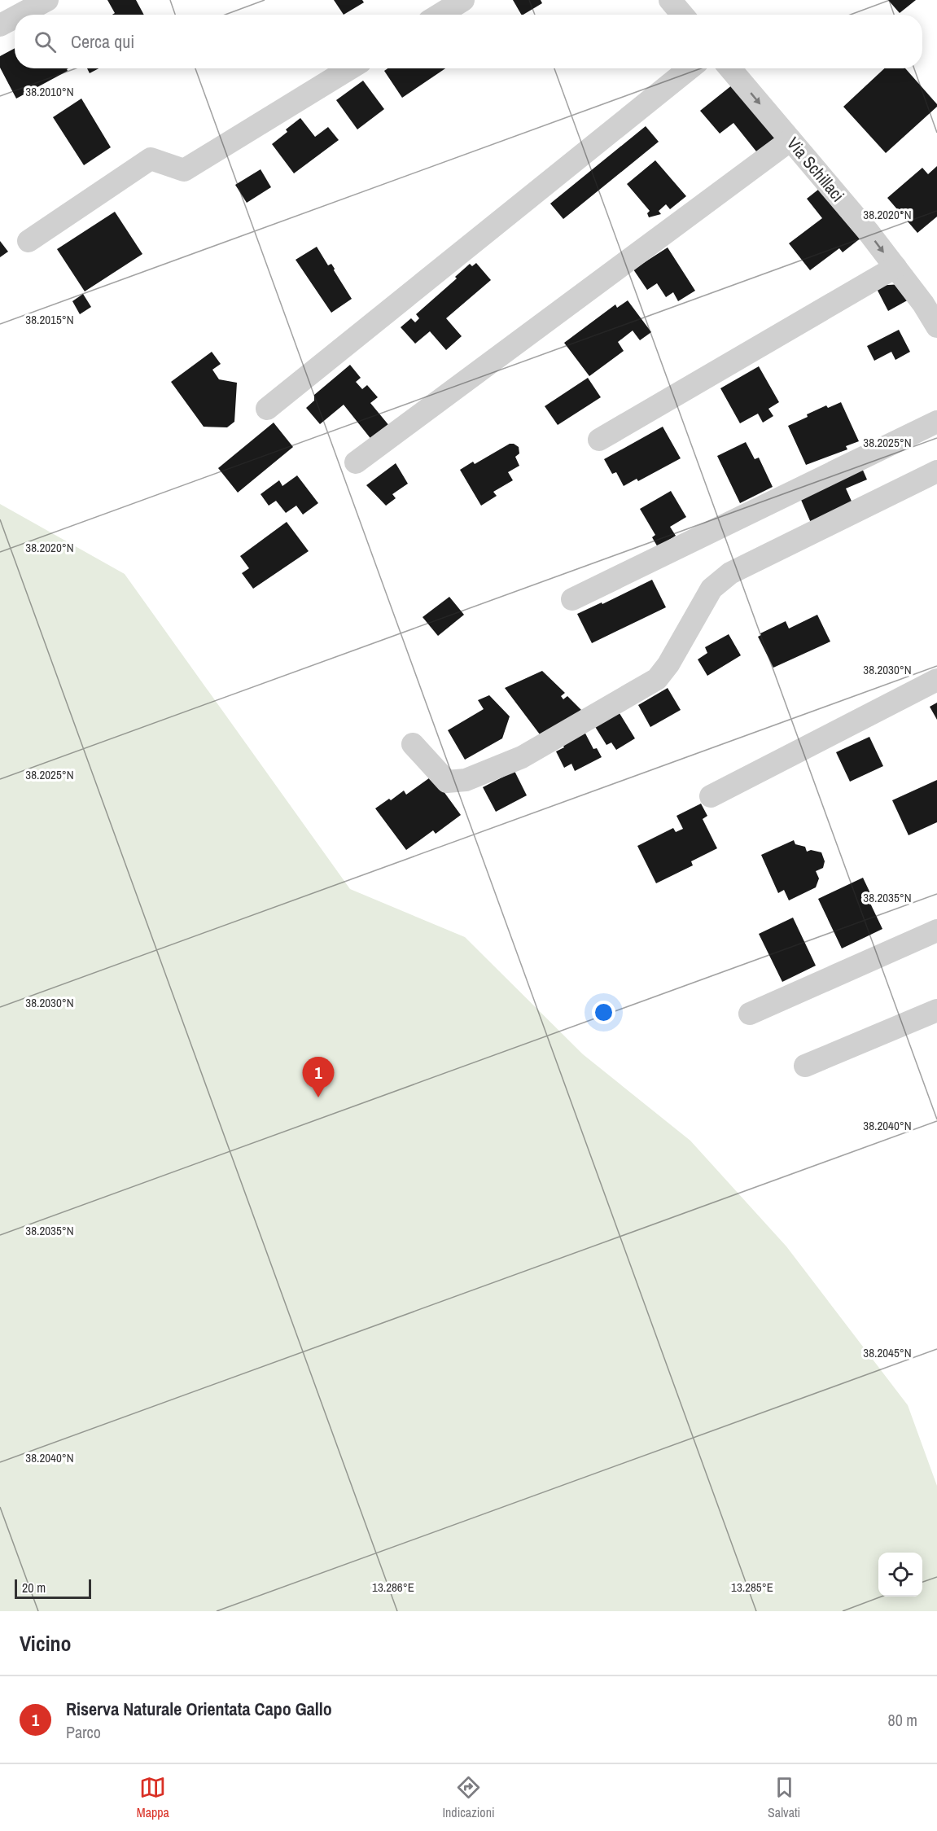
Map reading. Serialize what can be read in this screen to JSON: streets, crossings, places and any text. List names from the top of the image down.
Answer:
{
  "streets": {
    "street": ["Via Schillaci"]
  },
  "one_way": ["Via Schillaci"],
  "scale_bar": "20 m",
  "page": {
    "search": "Cerca qui",
    "pins": "1",
    "scale": "20 m",
    "heading": "Vicino",
    "list": [
      {
        "mark": "1",
        "name": "Riserva Naturale Orientata Capo Gallo",
        "note": "Parco",
        "value": "80 m"
      }
    ],
    "nav": ["Mappa", "Indicazioni", "Salvati"]
  },
  "coordinates": [
    "38.2010°N",
    "38.2020°N",
    "38.2015°N",
    "38.2025°N",
    "38.2030°N",
    "38.2035°N",
    "38.2040°N",
    "38.2045°N",
    "13.286°E",
    "13.285°E"
  ]
}
